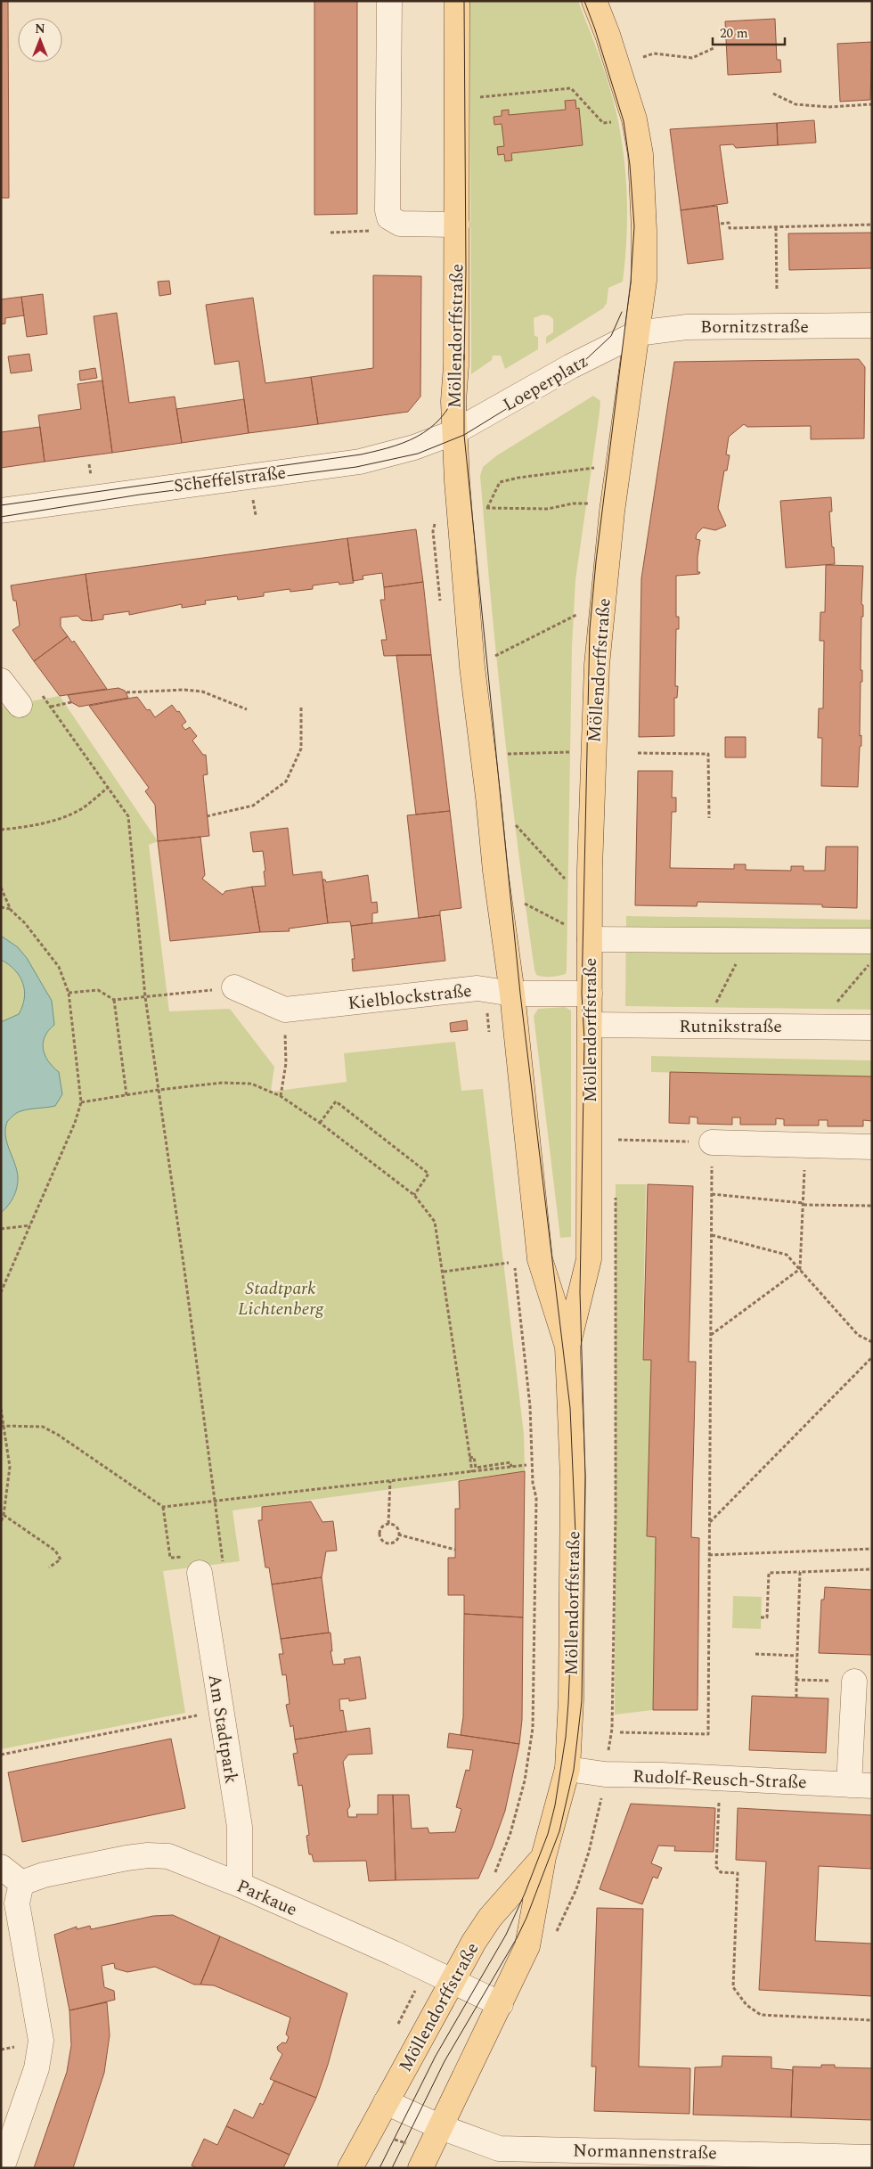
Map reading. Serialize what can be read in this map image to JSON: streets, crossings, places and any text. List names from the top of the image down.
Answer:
{
  "streets": {
    "main road": ["Möllendorffstraße"],
    "street": [
      "Bornitzstraße",
      "Loeperplatz",
      "Scheffelstraße",
      "Kielblockstraße",
      "Rutnikstraße",
      "Am Stadtpark",
      "Rudolf-Reusch-Straße",
      "Parkaue",
      "Normannenstraße"
    ]
  },
  "crossings": [
    ["Bornitzstraße", "Möllendorffstraße"],
    ["Bornitzstraße", "Loeperplatz"],
    ["Möllendorffstraße", "Loeperplatz"],
    ["Möllendorffstraße", "Scheffelstraße"],
    ["Möllendorffstraße", "Kielblockstraße"],
    ["Möllendorffstraße", "Rutnikstraße"],
    ["Möllendorffstraße", "Rudolf-Reusch-Straße"],
    ["Möllendorffstraße", "Parkaue"],
    ["Möllendorffstraße", "Normannenstraße"],
    ["Loeperplatz", "Scheffelstraße"],
    ["Am Stadtpark", "Parkaue"]
  ],
  "parks": ["Stadtpark Lichtenberg"],
  "scale_bar": "20 m",
  "north": "top"
}
